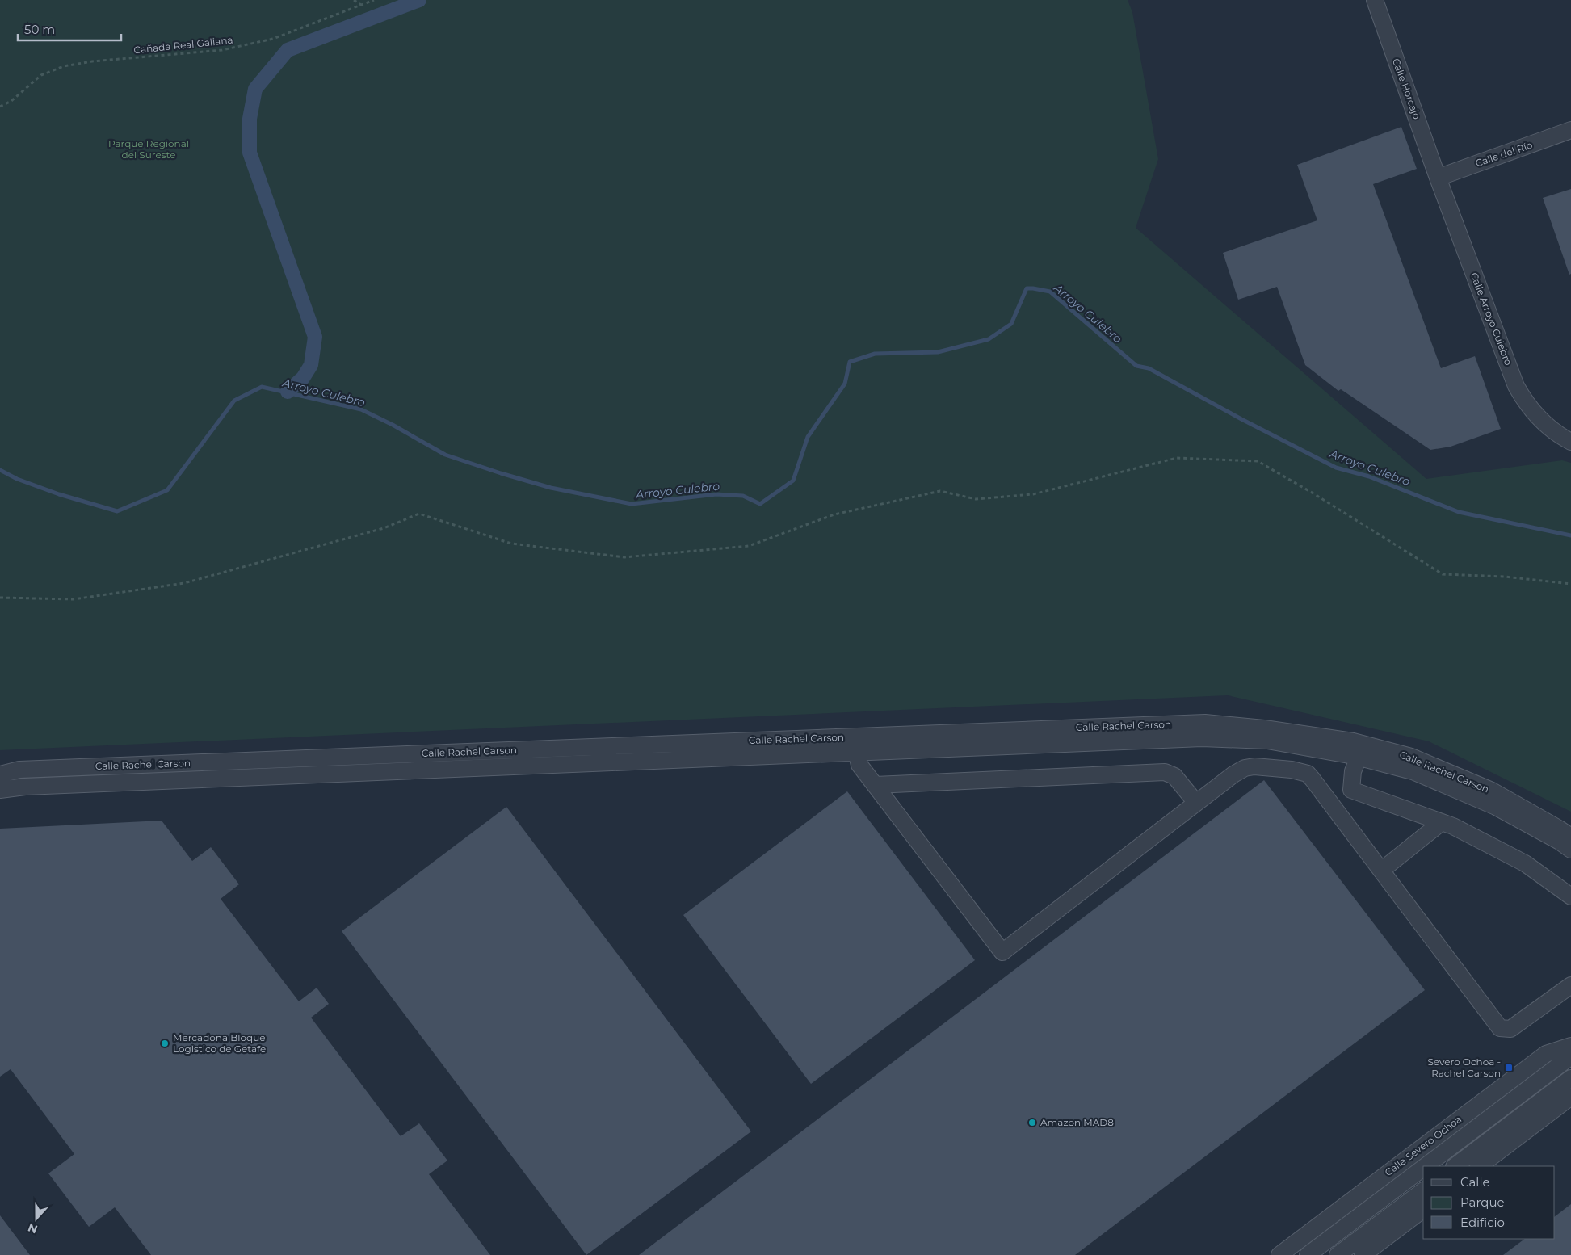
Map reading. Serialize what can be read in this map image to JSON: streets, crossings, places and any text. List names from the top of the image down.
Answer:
{
  "streets": {
    "street": [
      "Calle Horcajo",
      "Calle del Río",
      "Calle Arroyo Culebro",
      "Calle Rachel Carson",
      "Calle Severo Ochoa"
    ],
    "path": ["Cañada Real Galiana"]
  },
  "crossings": [
    ["Calle Horcajo", "Calle del Río"],
    ["Calle Horcajo", "Calle Arroyo Culebro"],
    ["Calle del Río", "Calle Arroyo Culebro"]
  ],
  "water": ["Arroyo Culebro"],
  "parks": ["Parque Regional del Sureste"],
  "places": {
    "other": ["Mercadona Bloque Logistico de Getafe", "Amazon MAD8"],
    "transit": ["Severo Ochoa - Rachel Carson"]
  },
  "legend": ["Calle", "Parque", "Edificio"],
  "scale_bar": "50 m",
  "north": "bottom"
}
